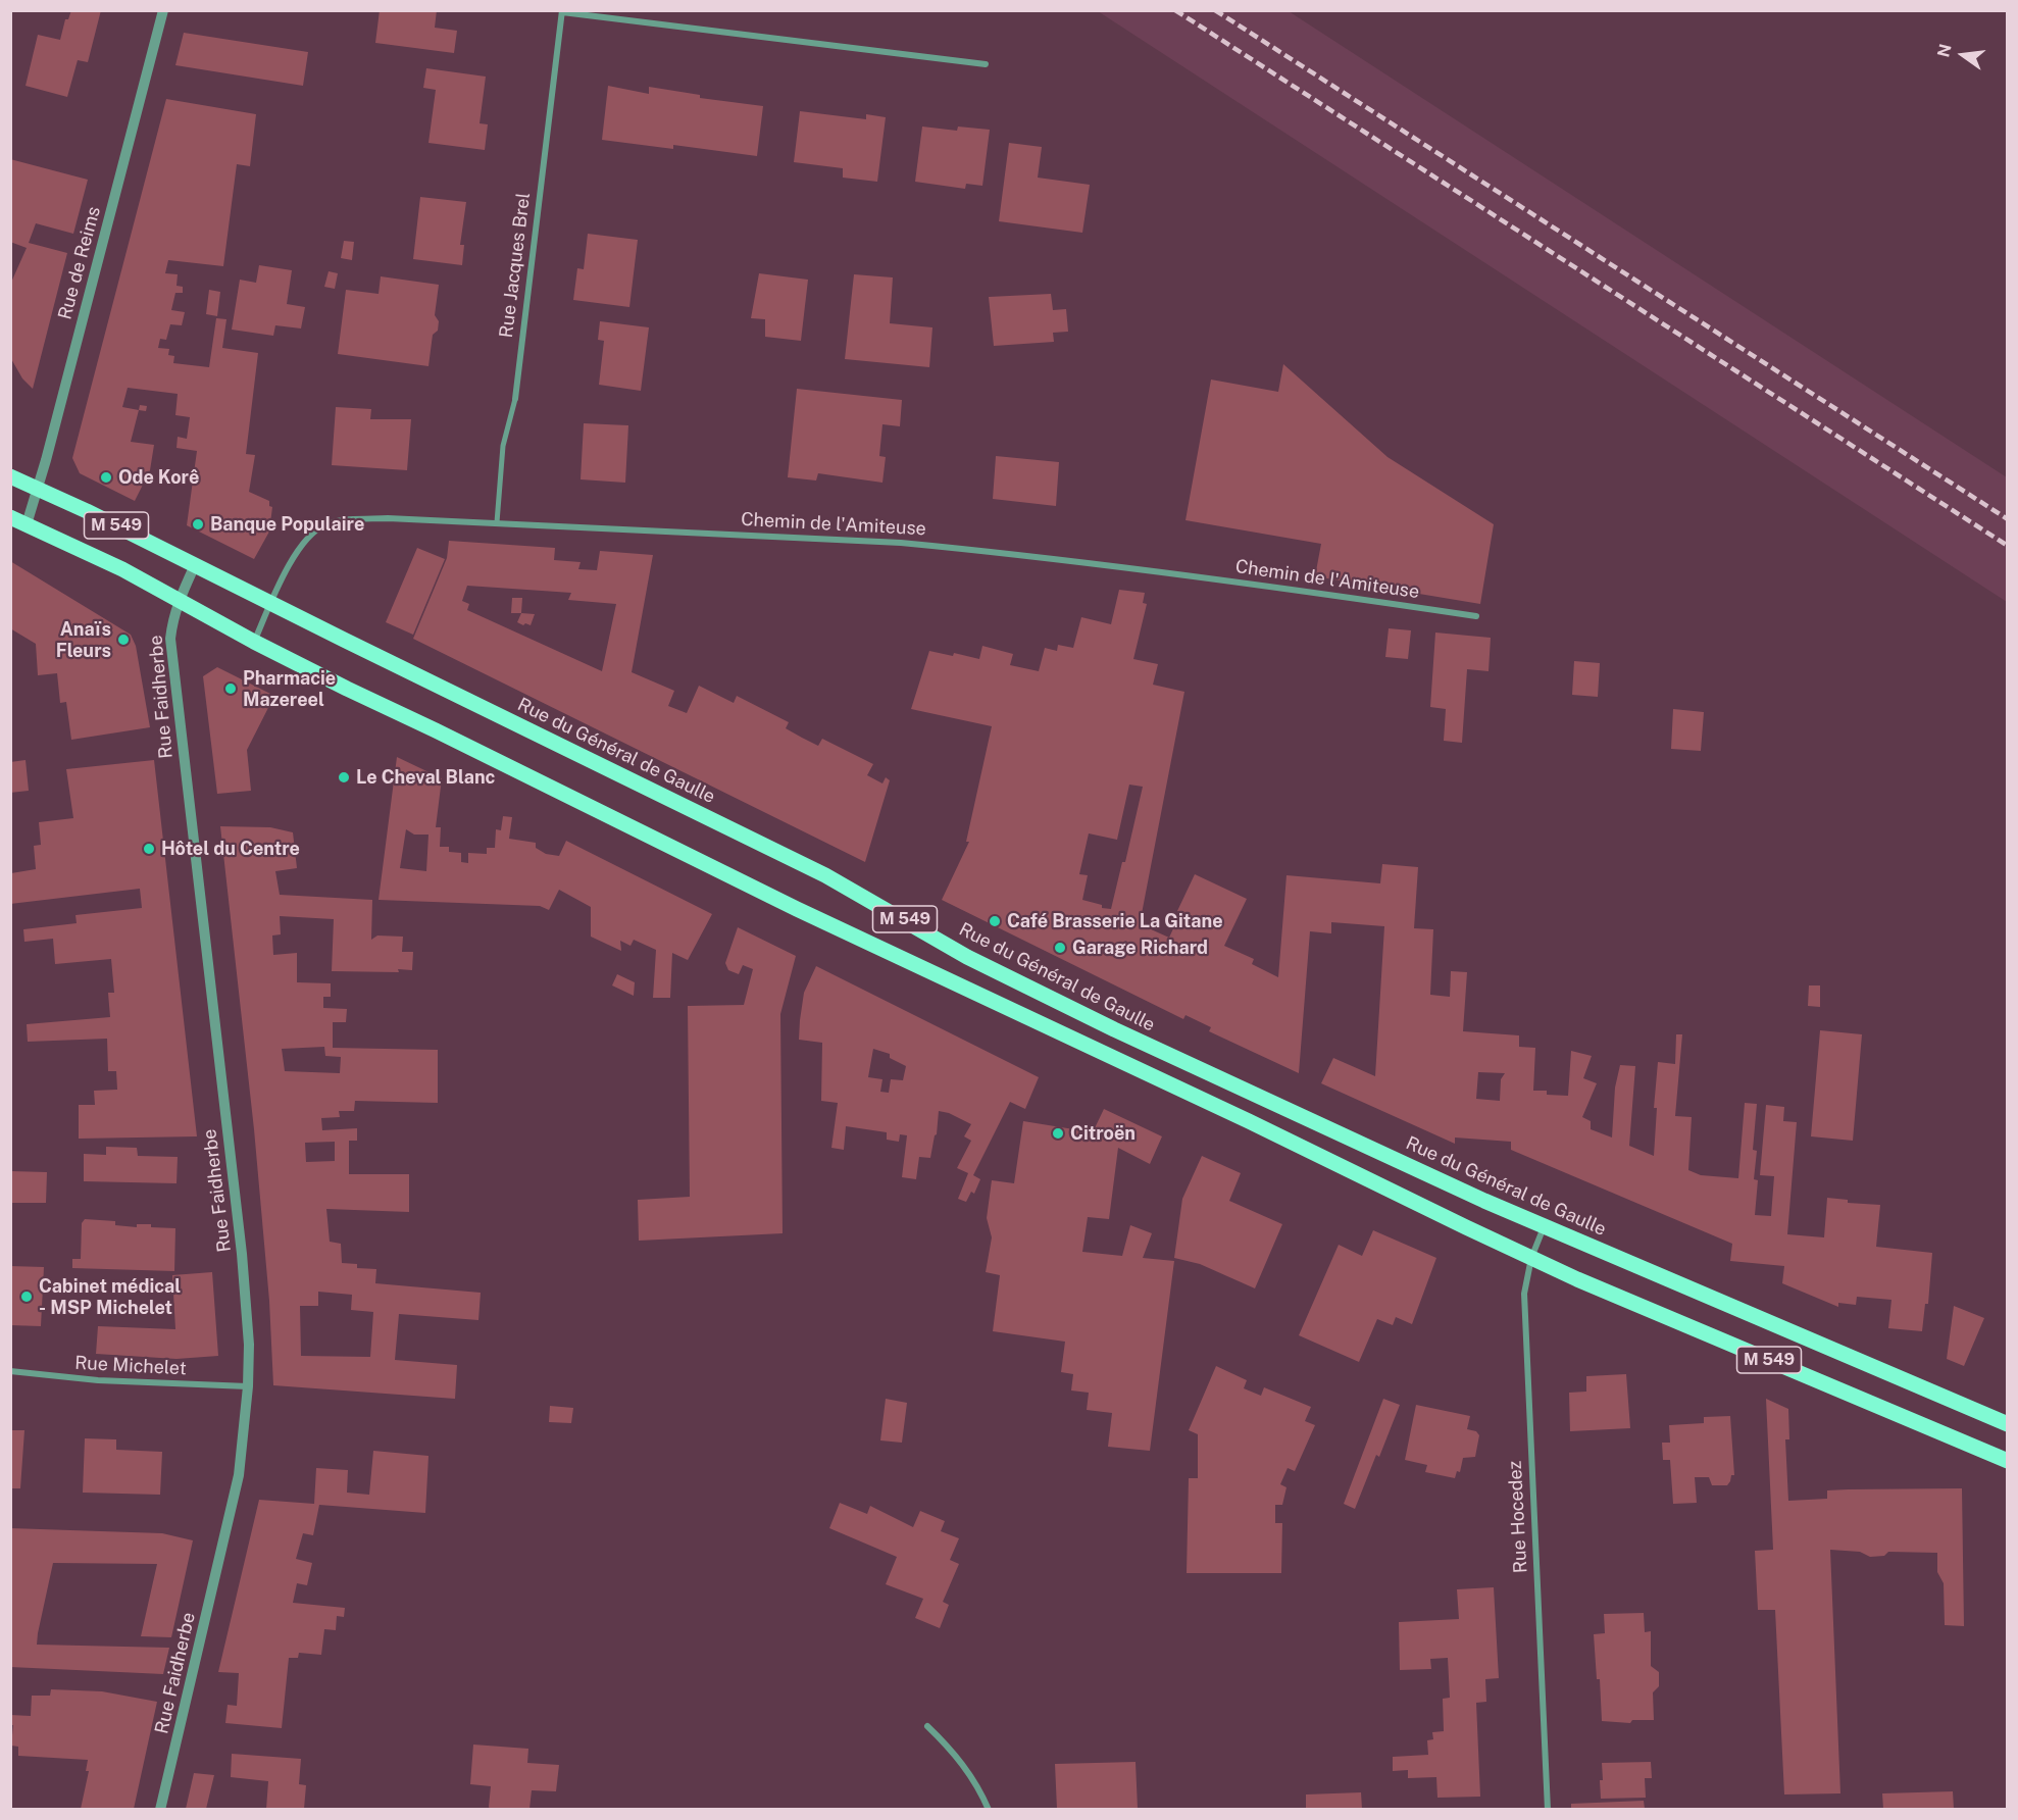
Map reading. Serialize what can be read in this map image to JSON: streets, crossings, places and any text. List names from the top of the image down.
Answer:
{
  "streets": {
    "main road": ["M 549", "Rue du Général de Gaulle"],
    "street": [
      "Rue de Reims",
      "Rue Jacques Brel",
      "Chemin de l'Amiteuse",
      "Rue Faidherbe",
      "Rue Michelet",
      "Rue Hocedez"
    ]
  },
  "crossings": [
    ["Rue de Reims", "M 549"],
    ["Rue de Reims", "Rue du Général de Gaulle"],
    ["Rue Jacques Brel", "Chemin de l'Amiteuse"],
    ["Chemin de l'Amiteuse", "M 549"],
    ["Chemin de l'Amiteuse", "Rue du Général de Gaulle"],
    ["M 549", "Rue Faidherbe"],
    ["M 549", "Rue Hocedez"],
    ["Rue Faidherbe", "Rue du Général de Gaulle"],
    ["Rue Faidherbe", "Rue Michelet"],
    ["Rue du Général de Gaulle", "Rue Hocedez"]
  ],
  "places": [
    "Ode Korê",
    "Banque Populaire",
    "Anaïs Fleurs",
    "Pharmacie Mazereel",
    "Le Cheval Blanc",
    "Hôtel du Centre",
    "Café Brasserie La Gitane",
    "Garage Richard",
    "Citroën",
    "Cabinet médical - MSP Michelet"
  ],
  "north": "left"
}
